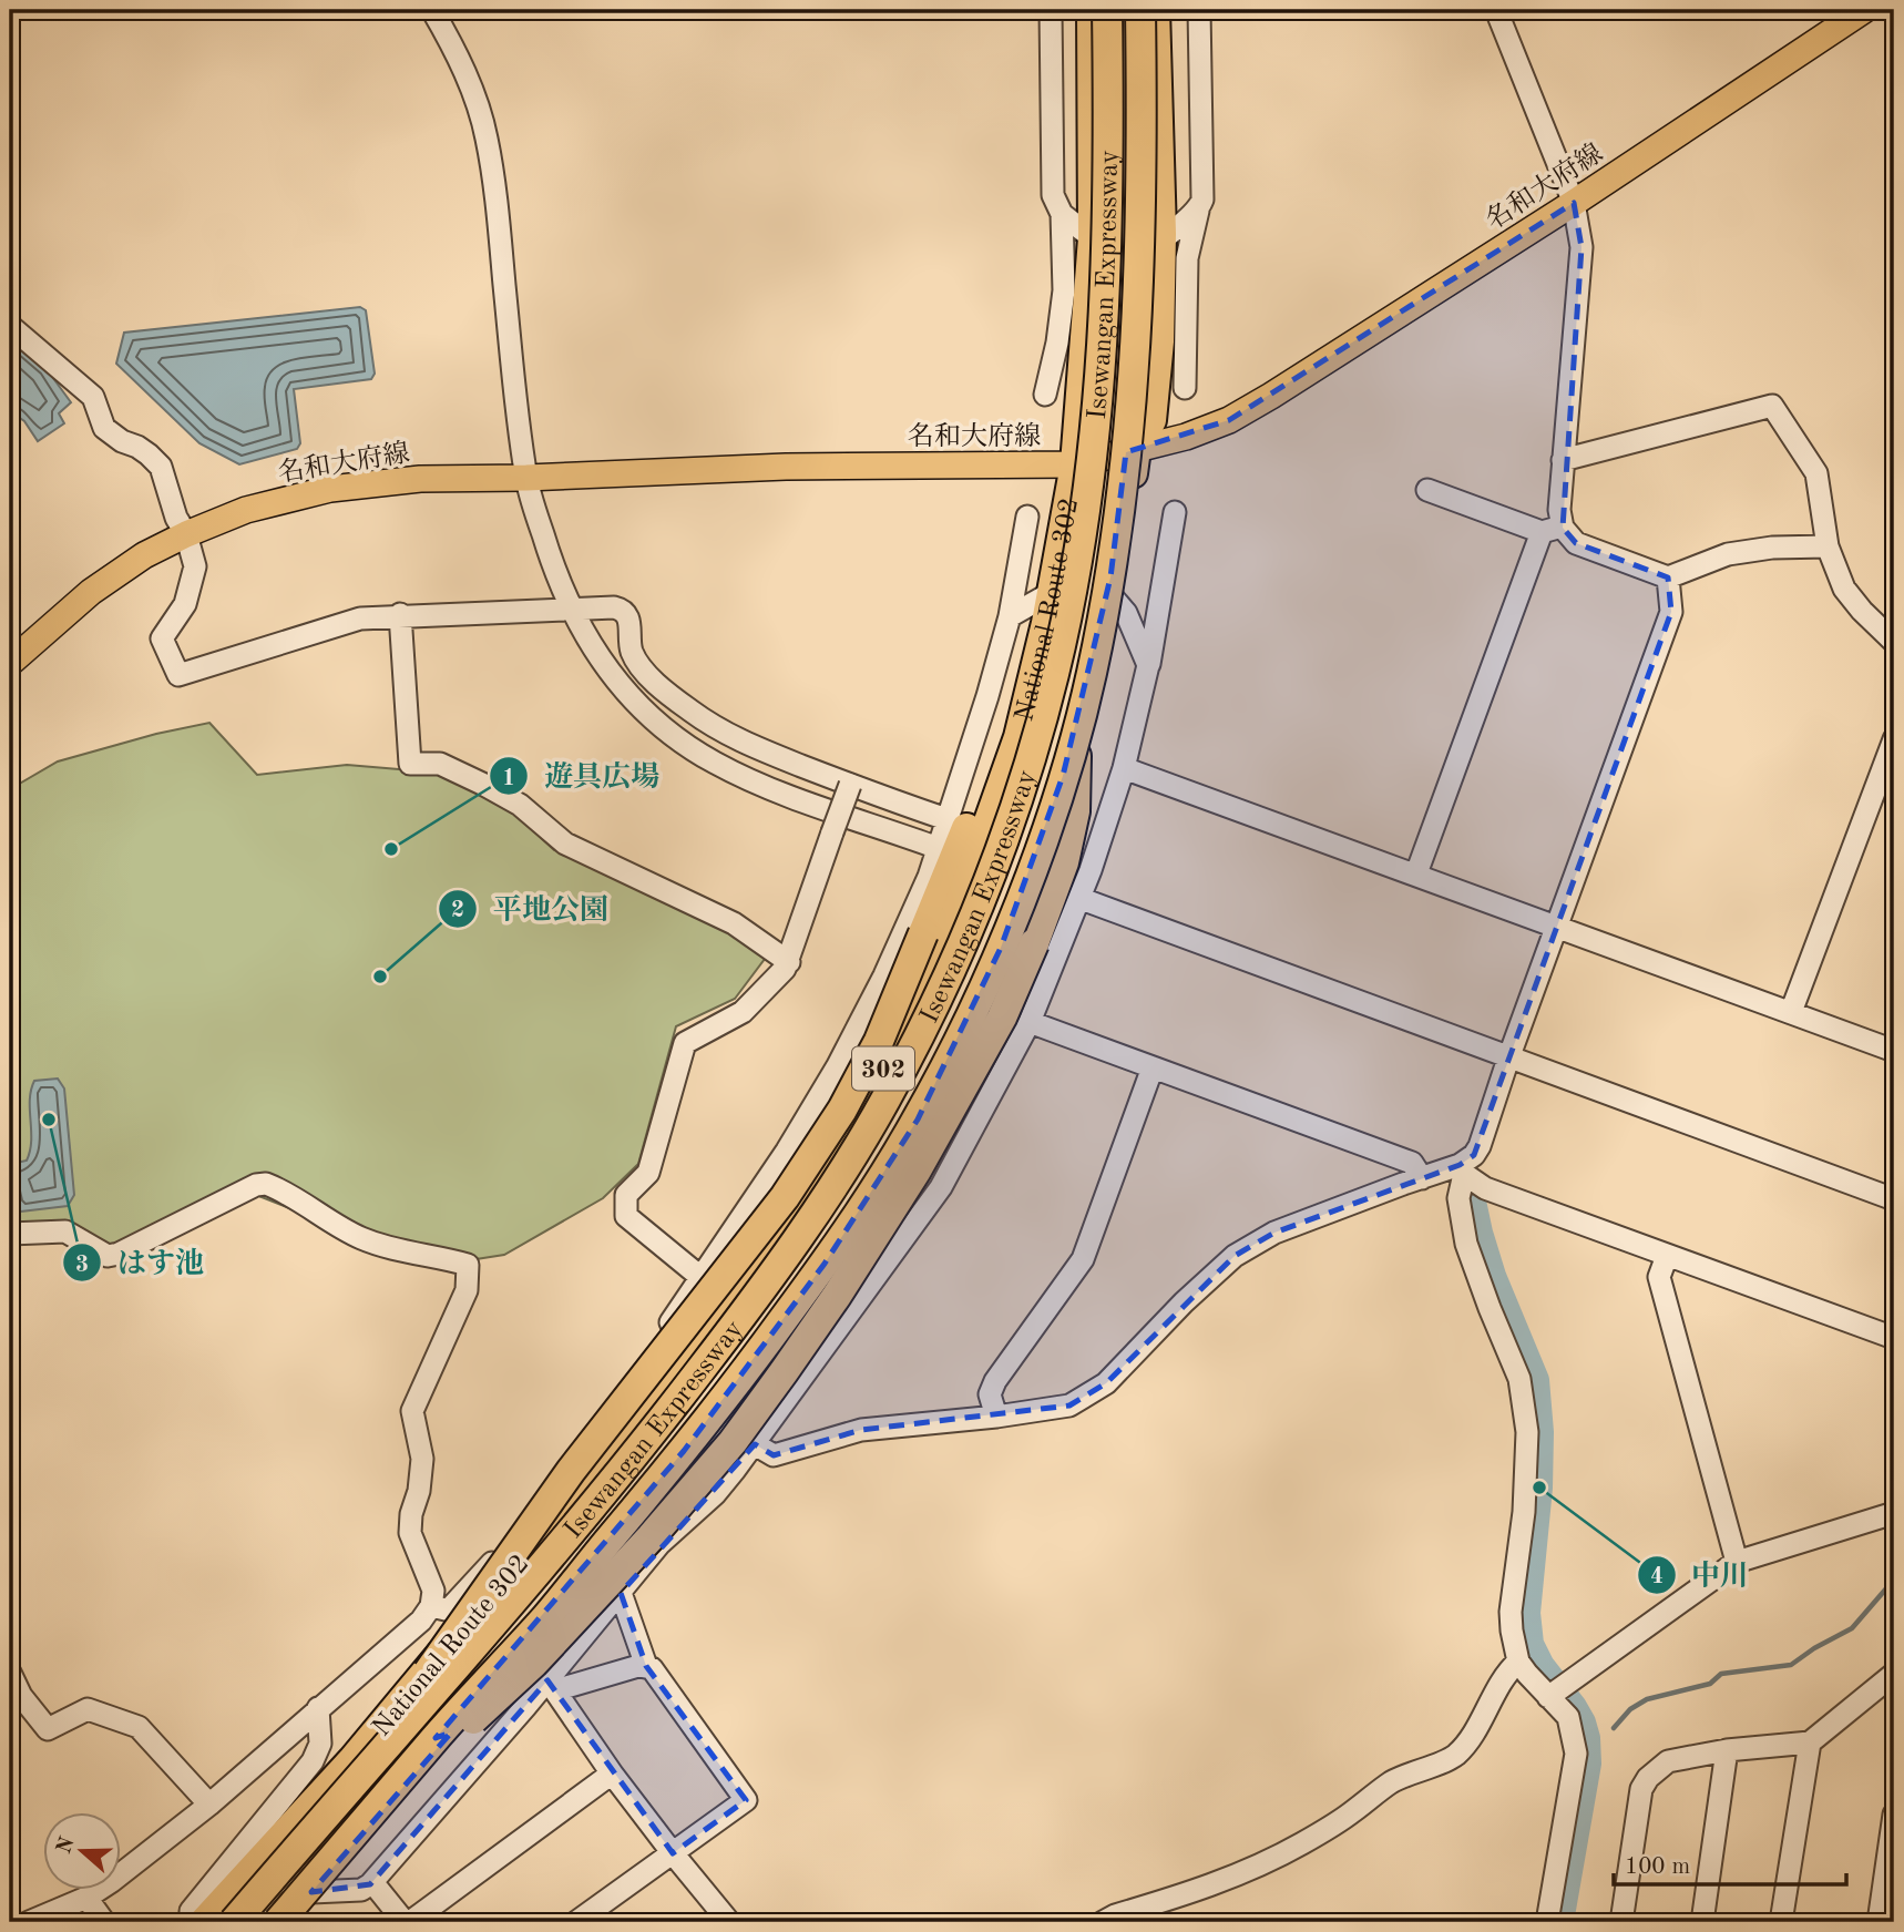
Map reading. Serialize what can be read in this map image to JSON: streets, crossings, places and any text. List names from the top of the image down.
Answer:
{
  "streets": {
    "highway": ["Isewangan Expressway", "National Route 302", "302"],
    "main road": ["名和大府線"]
  },
  "crossings": [
    ["名和大府線", "National Route 302"]
  ],
  "places": [
    "遊具広場",
    "平地公園",
    "はす池",
    "中川"
  ],
  "scale_bar": "100 m",
  "north": "left"
}
